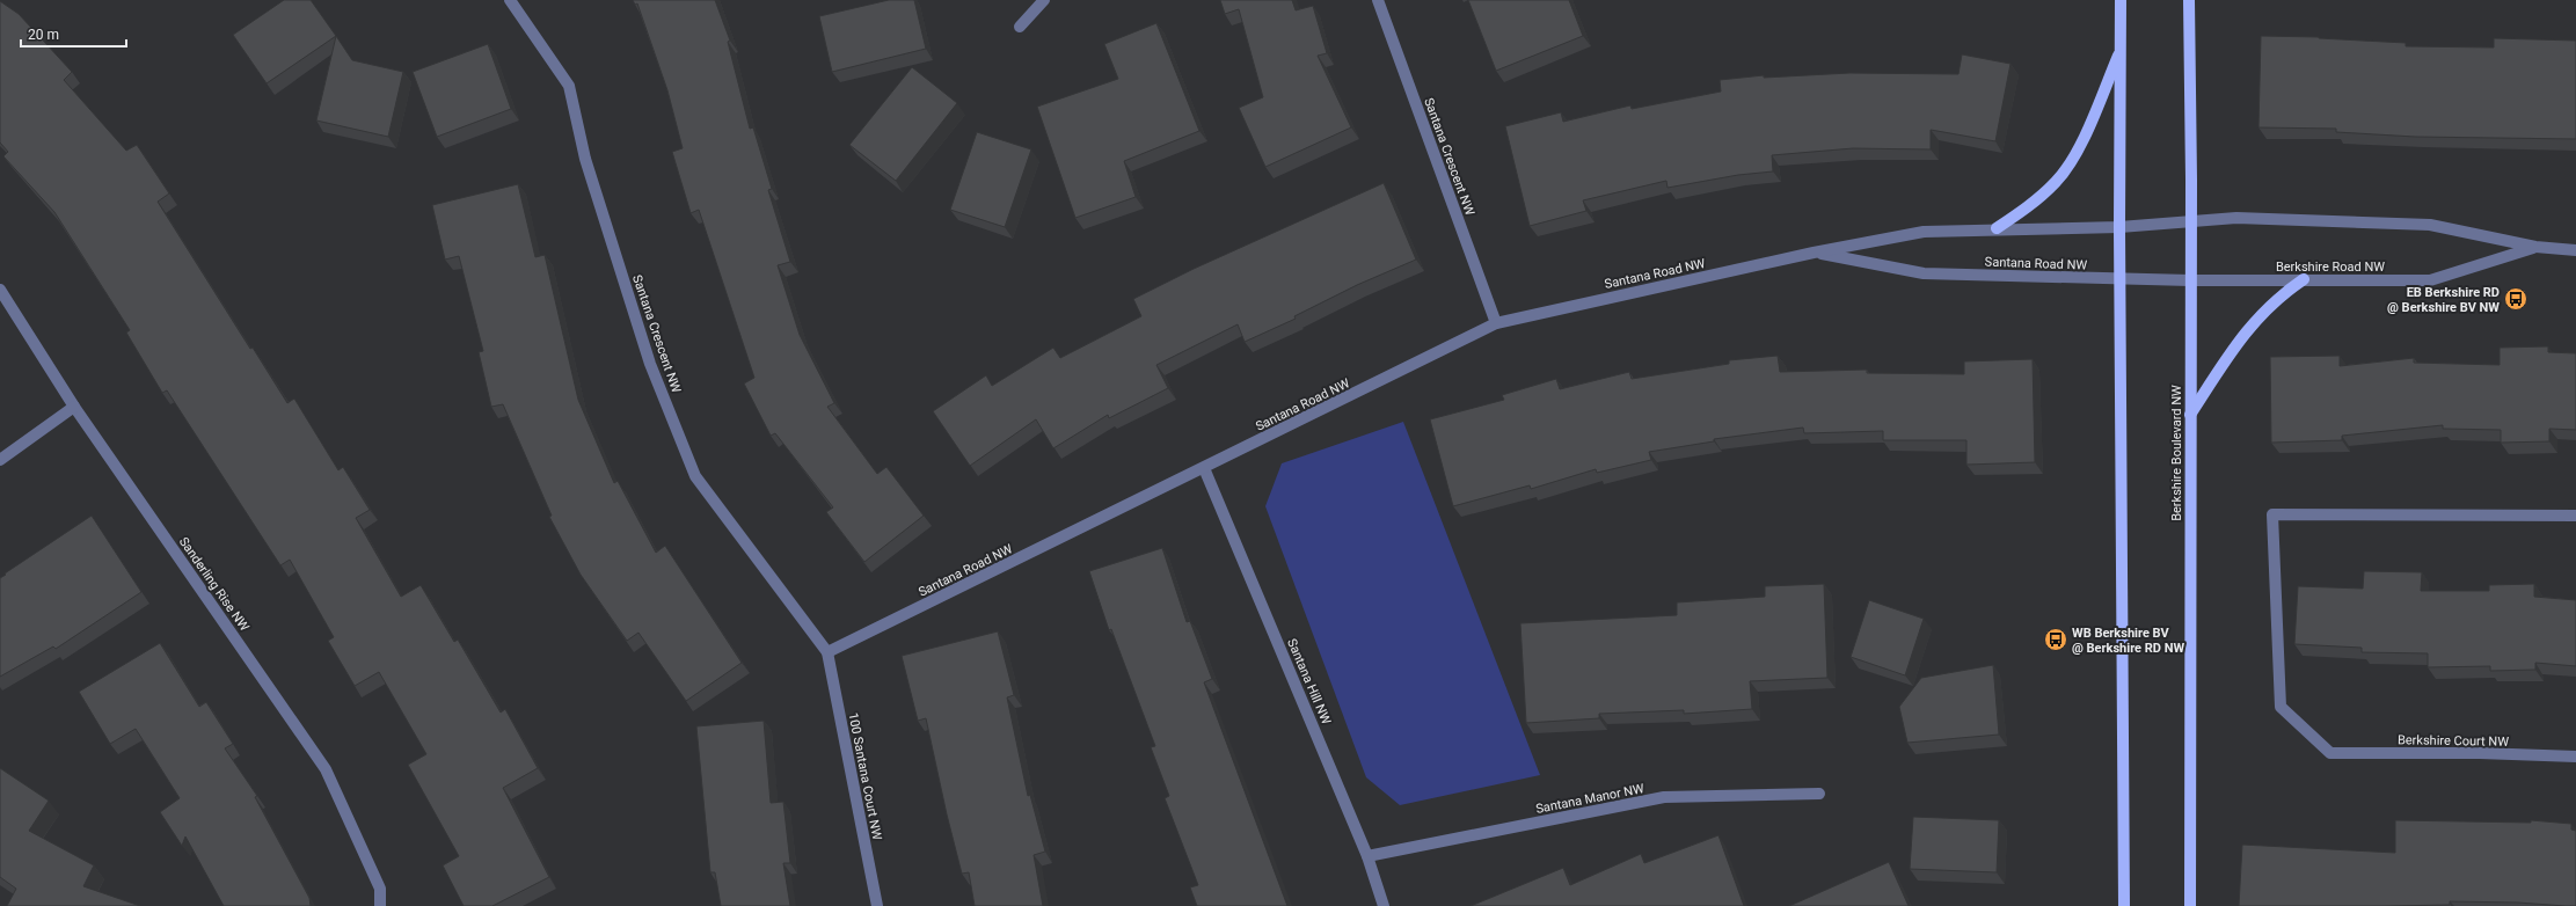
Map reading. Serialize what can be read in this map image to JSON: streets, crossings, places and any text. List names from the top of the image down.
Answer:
{
  "streets": {
    "main road": ["Berkshire Boulevard NW"],
    "street": [
      "Santana Crescent NW",
      "Santana Road NW",
      "Berkshire Road NW",
      "Sanderling Rise NW",
      "Santana Hill NW",
      "Berkshire Court NW",
      "100 Santana Court NW",
      "Santana Manor NW"
    ]
  },
  "crossings": [
    ["Santana Crescent NW", "Santana Road NW"],
    ["Santana Crescent NW", "100 Santana Court NW"],
    ["Santana Road NW", "Berkshire Road NW"],
    ["Santana Road NW", "Santana Hill NW"],
    ["Santana Road NW", "100 Santana Court NW"],
    ["Berkshire Road NW", "Berkshire Boulevard NW"],
    ["Santana Hill NW", "Santana Manor NW"]
  ],
  "places": {
    "bus stop": ["EB Berkshire RD @ Berkshire BV NW", "WB Berkshire BV @ Berkshire RD NW"]
  },
  "scale_bar": "20 m"
}
